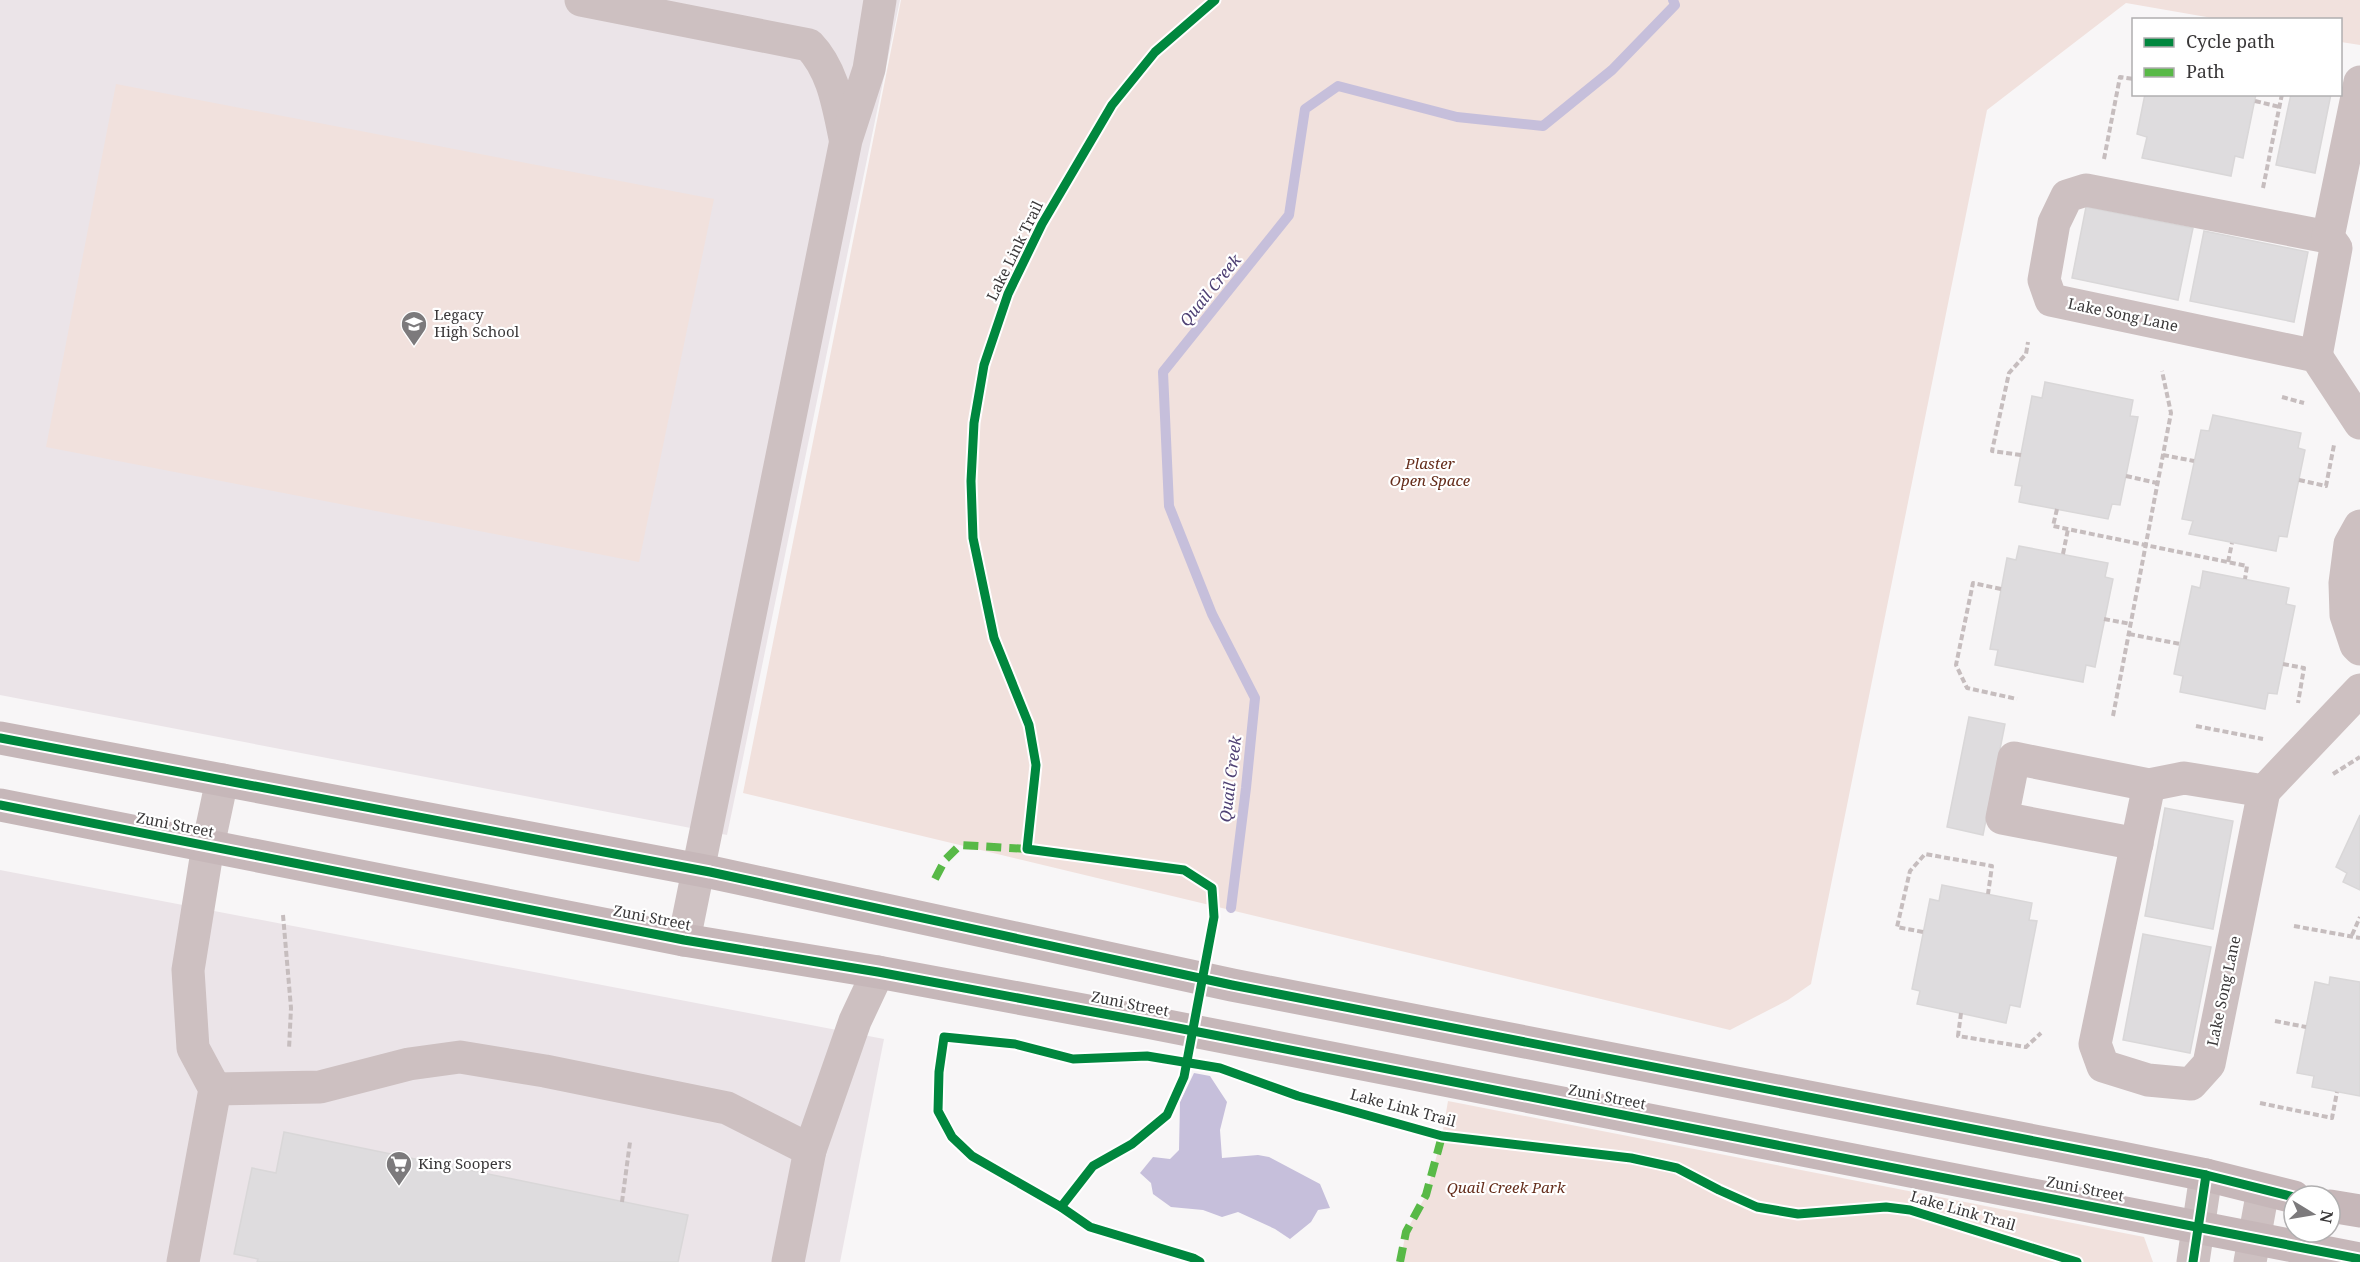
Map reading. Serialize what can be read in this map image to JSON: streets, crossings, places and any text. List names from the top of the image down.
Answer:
{
  "streets": {
    "main road": ["Zuni Street"],
    "street": ["Lake Song Lane"],
    "cycle path": ["Lake Link Trail"]
  },
  "water": ["Quail Creek"],
  "parks": ["Plaster Open Space", "Quail Creek Park"],
  "places": {
    "school or university": ["Legacy High School"],
    "supermarket": ["King Soopers"]
  },
  "legend": ["Cycle path", "Path"],
  "north": "right"
}
